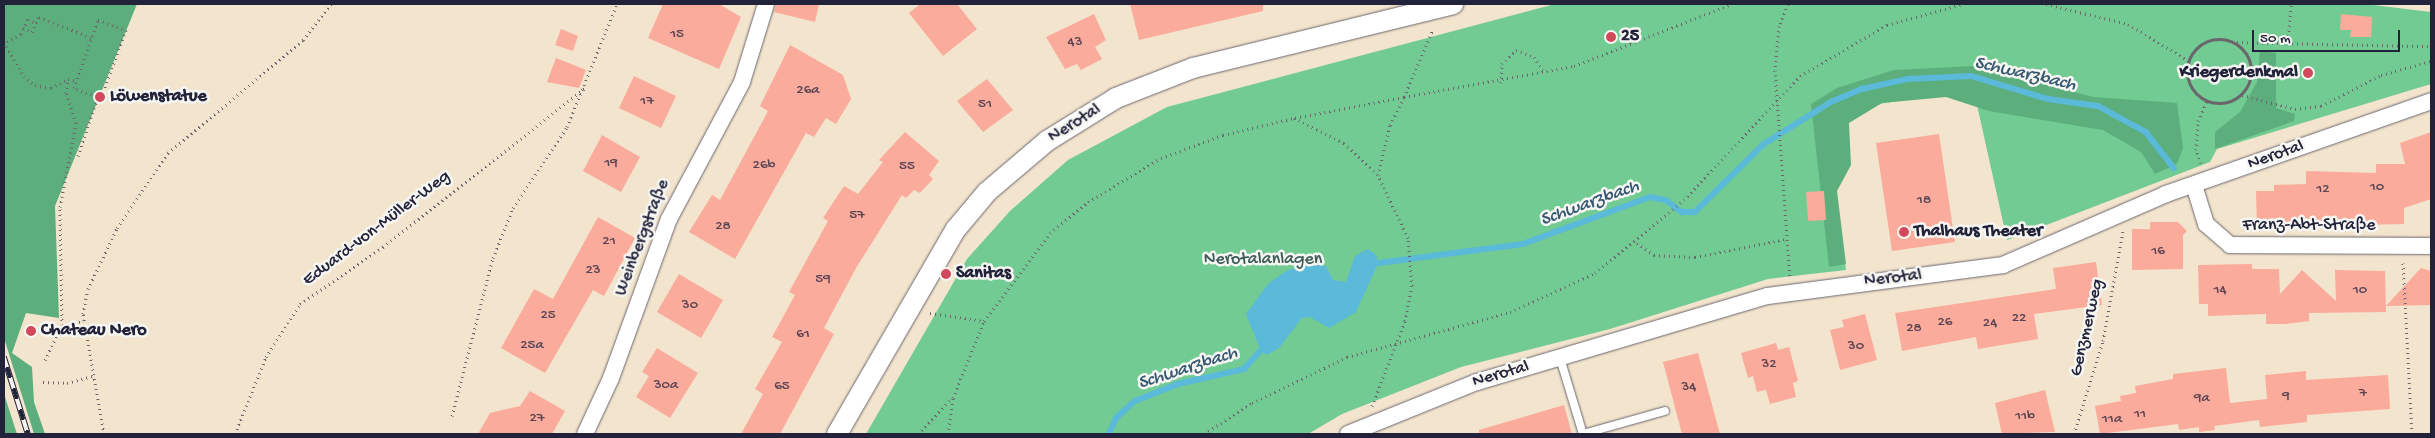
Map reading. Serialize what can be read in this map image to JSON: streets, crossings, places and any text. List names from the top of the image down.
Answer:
{
  "streets": {
    "street": ["Nerotal", "Franz-Abt-Straße", "Weinbergstraße"],
    "path": ["Eduard-von-Müller-Weg", "Genzmerweg"]
  },
  "crossings": [
    ["Nerotal", "Franz-Abt-Straße"]
  ],
  "water": ["Schwarzbach"],
  "parks": ["Nerotalanlagen"],
  "places": [
    "25",
    "Kriegerdenkmal",
    "Löwenstatue",
    "Thalhaus Theater",
    "Sanitas",
    "Chateau Nero"
  ],
  "house_numbers": [
    "15",
    "43",
    "26a",
    "17",
    "51",
    "19",
    "26b",
    "55",
    "10",
    "12",
    "18",
    "57",
    "28",
    "21",
    "16",
    "23",
    "59",
    "14",
    "10",
    "30",
    "25",
    "22",
    "26",
    "24",
    "28",
    "61",
    "25a",
    "30",
    "32",
    "30a",
    "65",
    "34",
    "7",
    "9",
    "9a",
    "11",
    "11b",
    "27",
    "11a"
  ],
  "scale_bar": "50 m"
}
